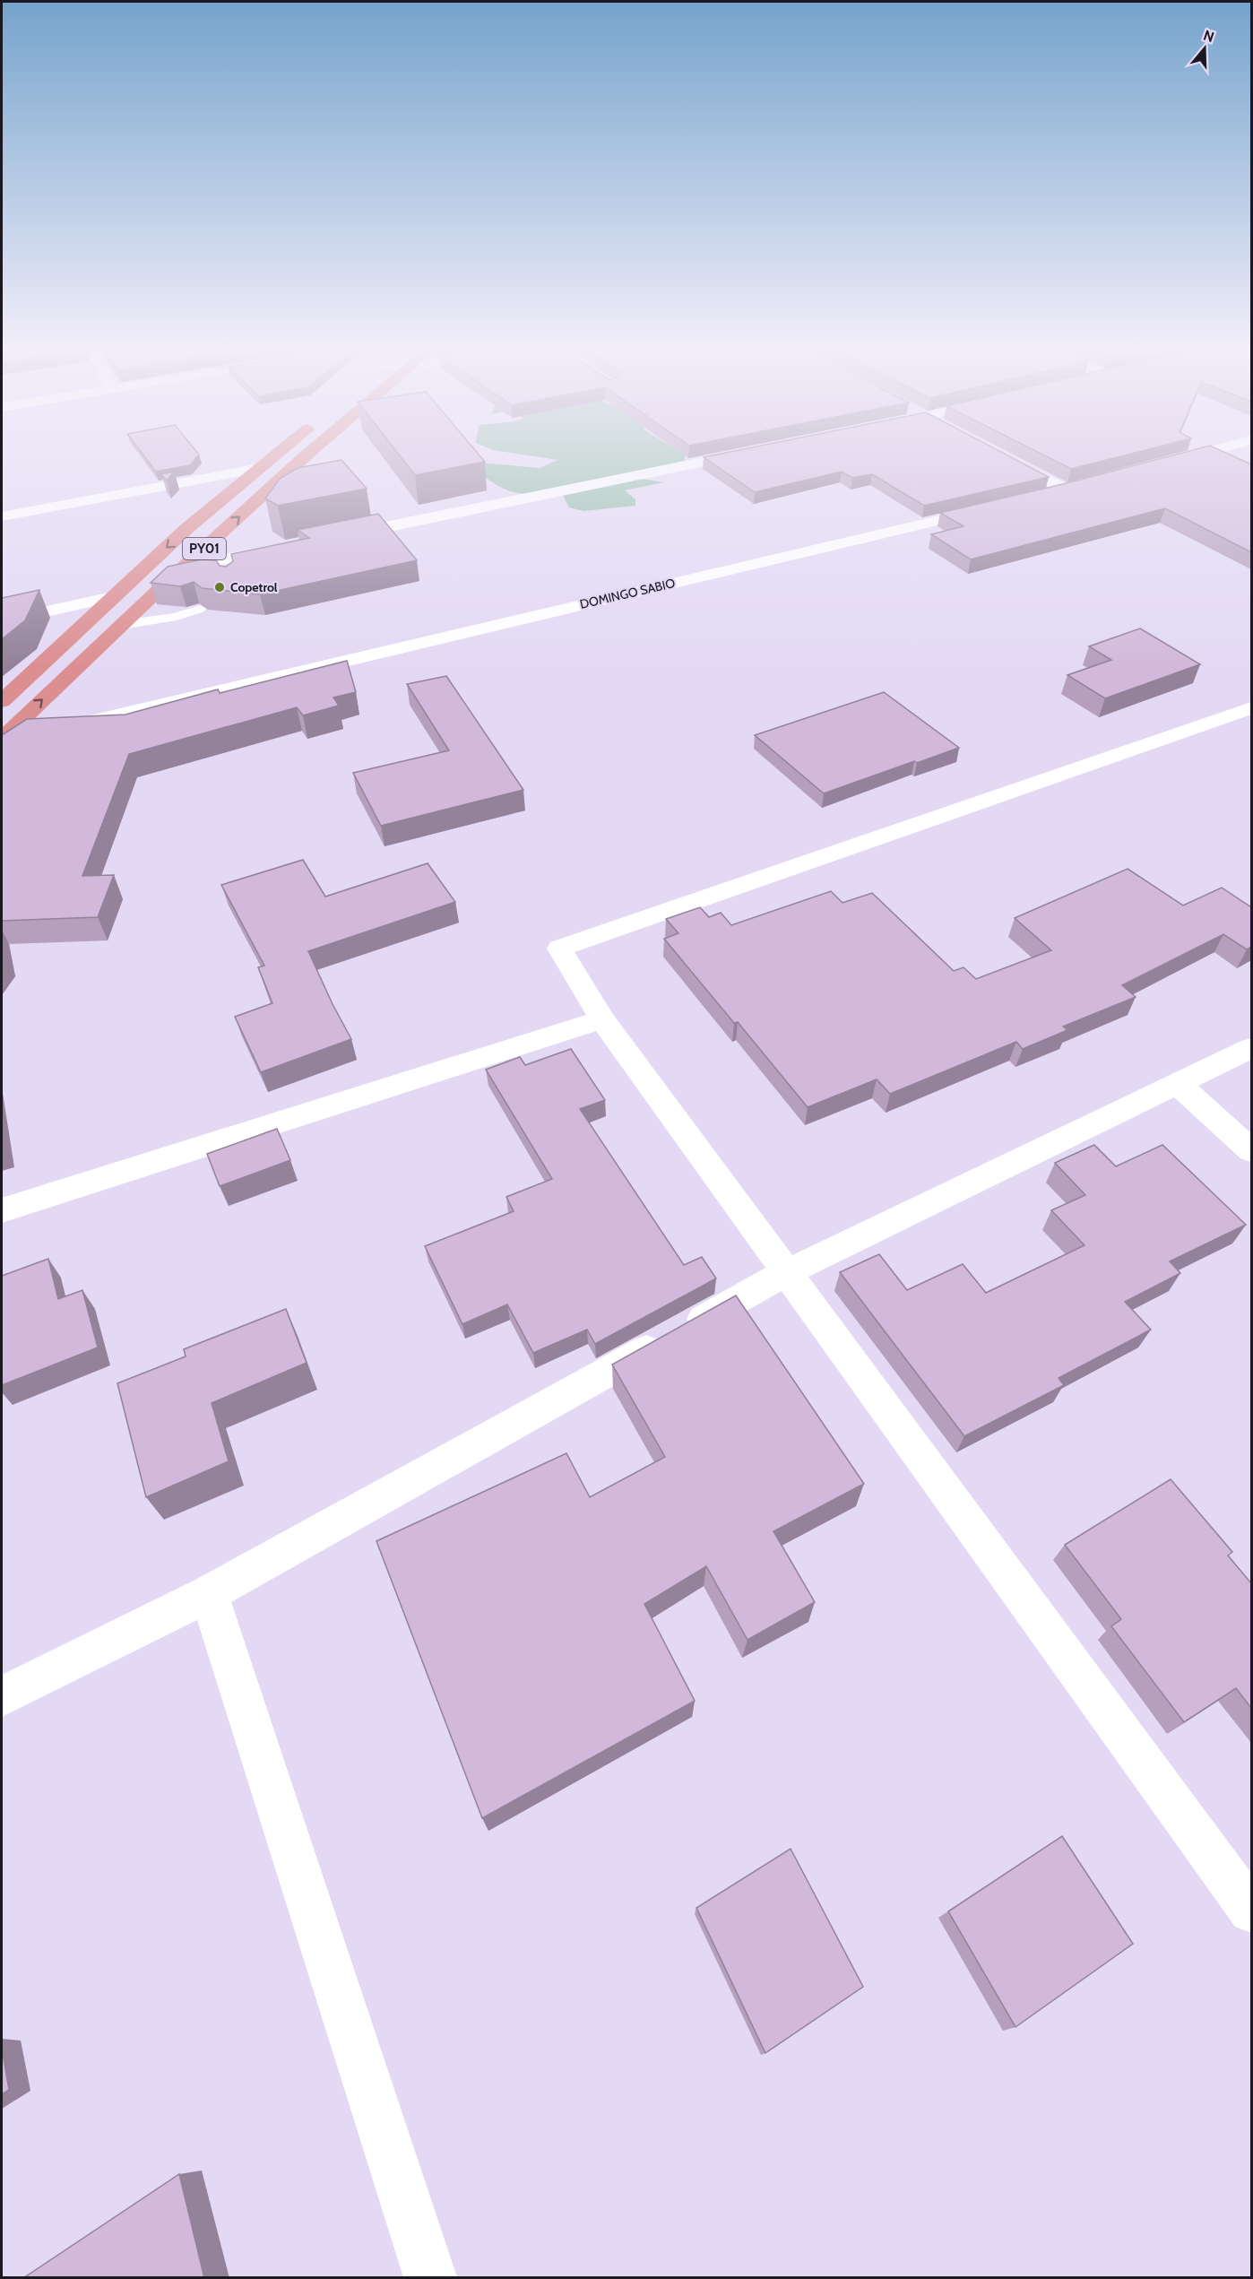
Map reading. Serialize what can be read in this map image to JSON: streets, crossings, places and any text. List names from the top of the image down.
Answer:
{
  "streets": {
    "highway": ["PY01"],
    "street": ["DOMINGO SABIO"]
  },
  "places": ["Copetrol"],
  "north": "top"
}
